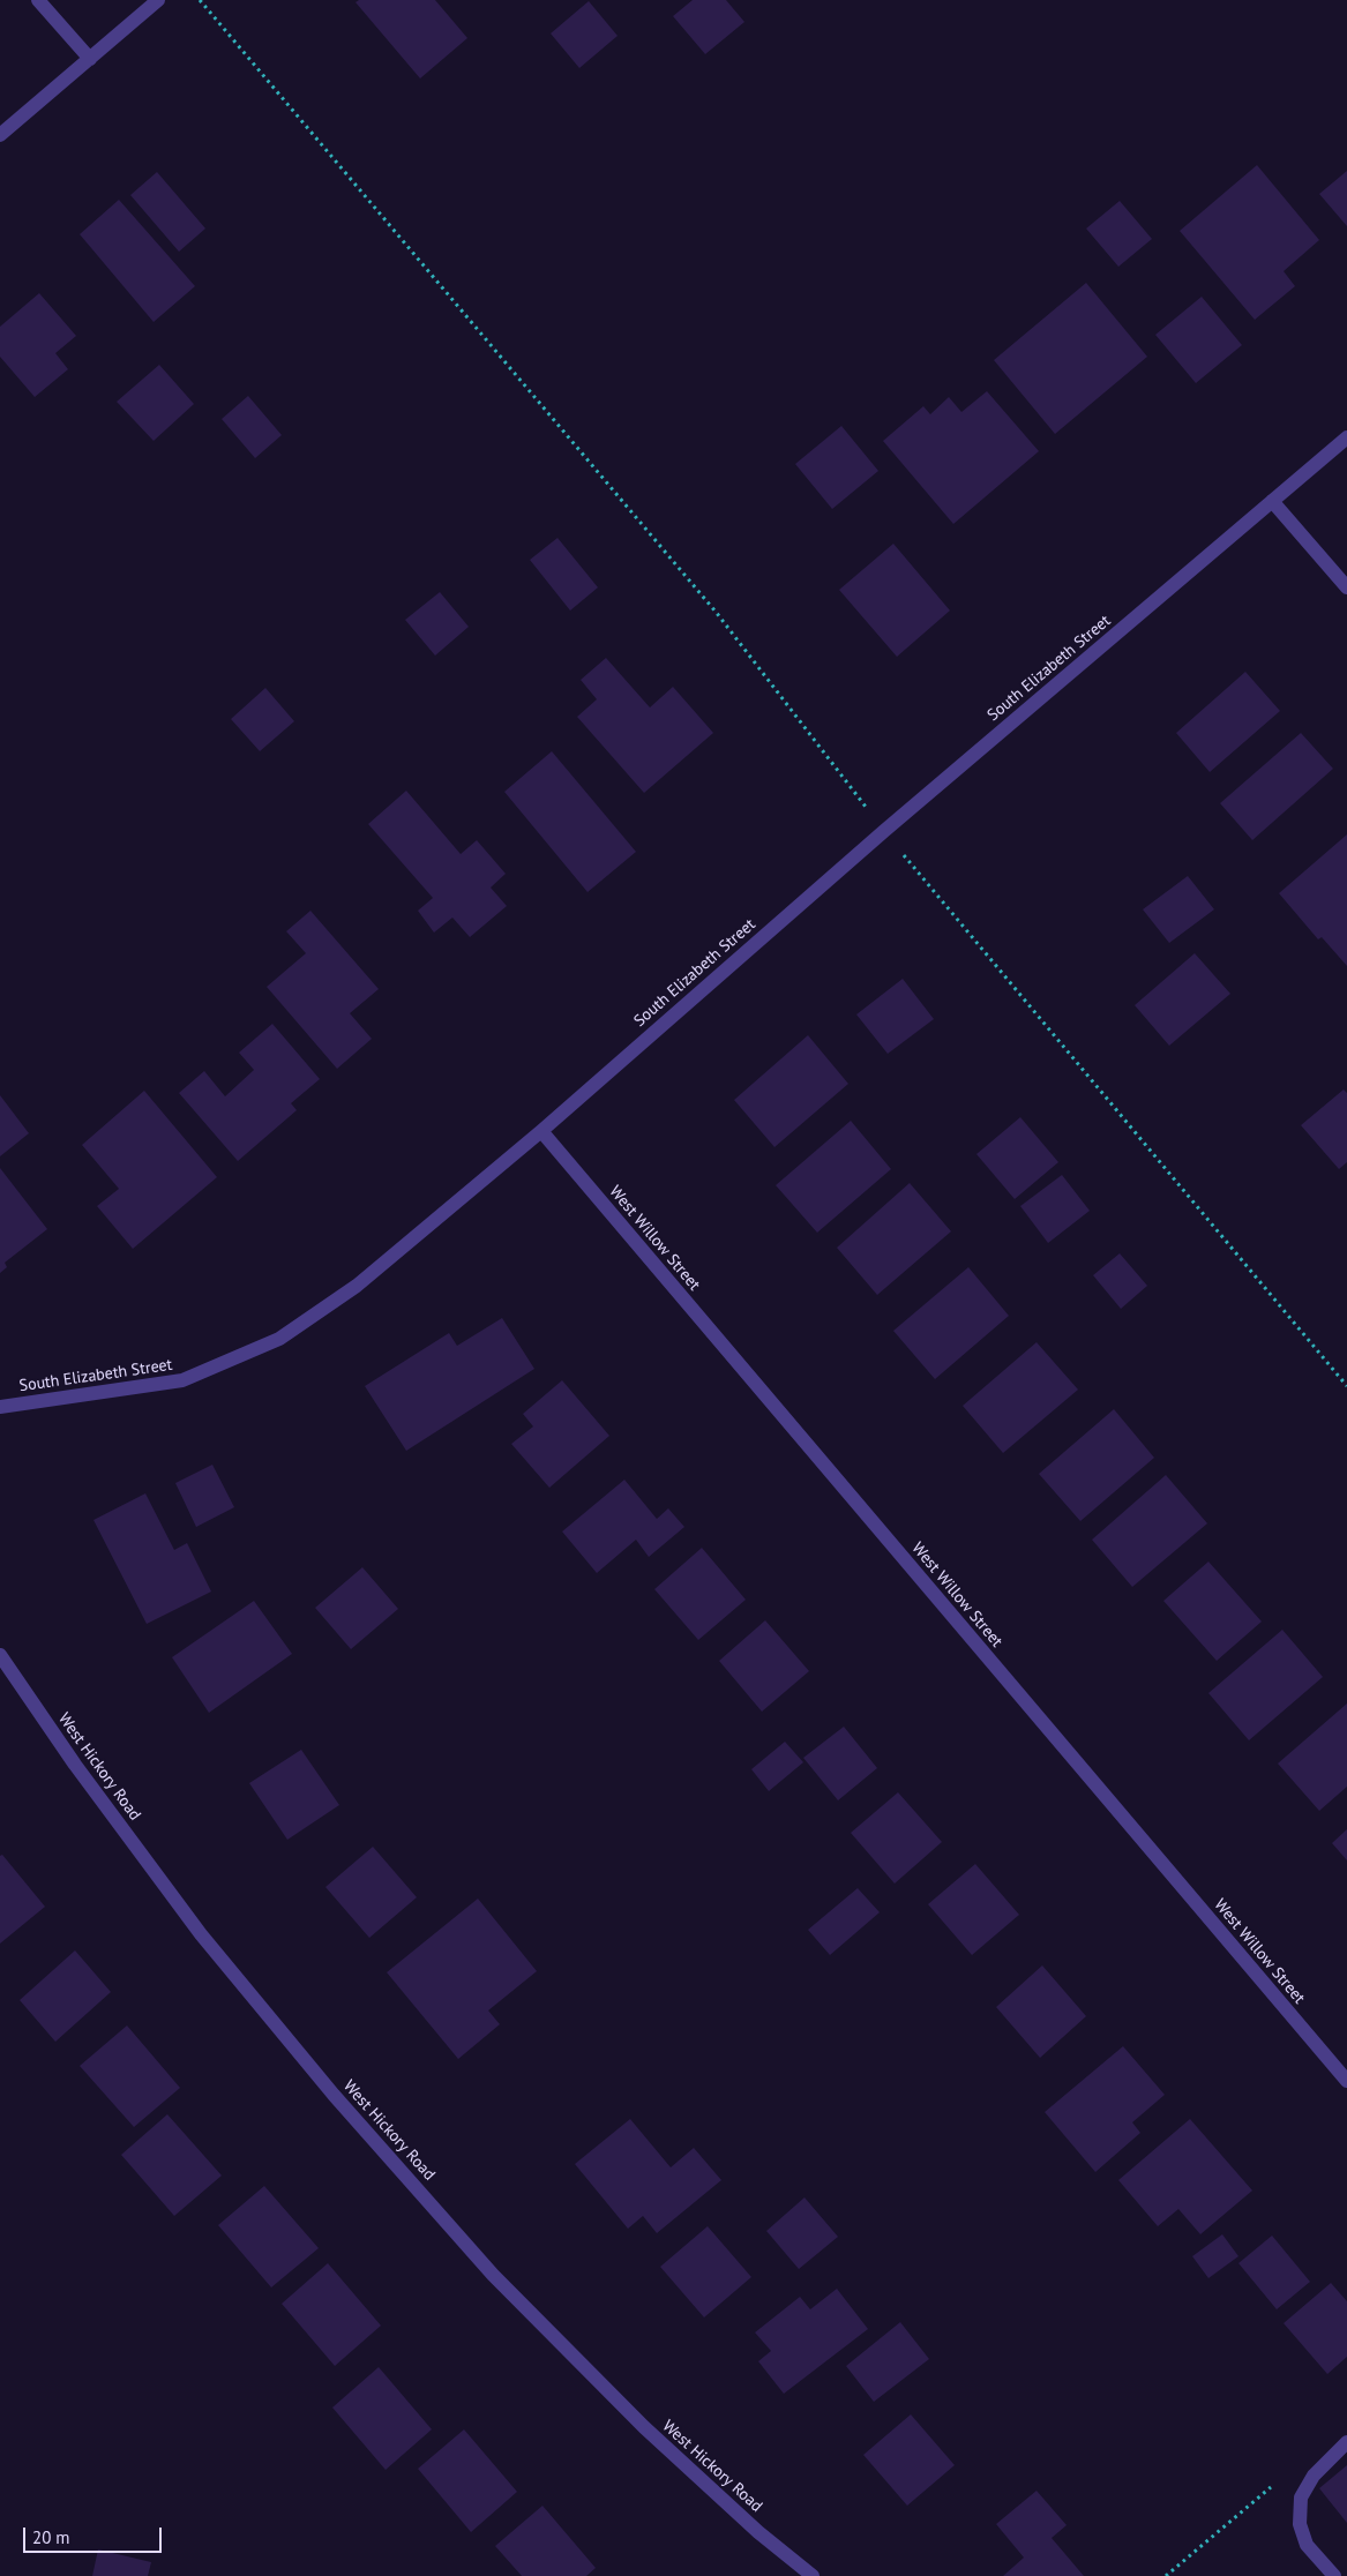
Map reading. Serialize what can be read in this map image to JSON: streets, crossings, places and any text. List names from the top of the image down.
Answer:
{
  "streets": {
    "street": ["South Elizabeth Street", "West Willow Street", "West Hickory Road"]
  },
  "crossings": [
    ["South Elizabeth Street", "West Willow Street"]
  ],
  "scale_bar": "20 m"
}
